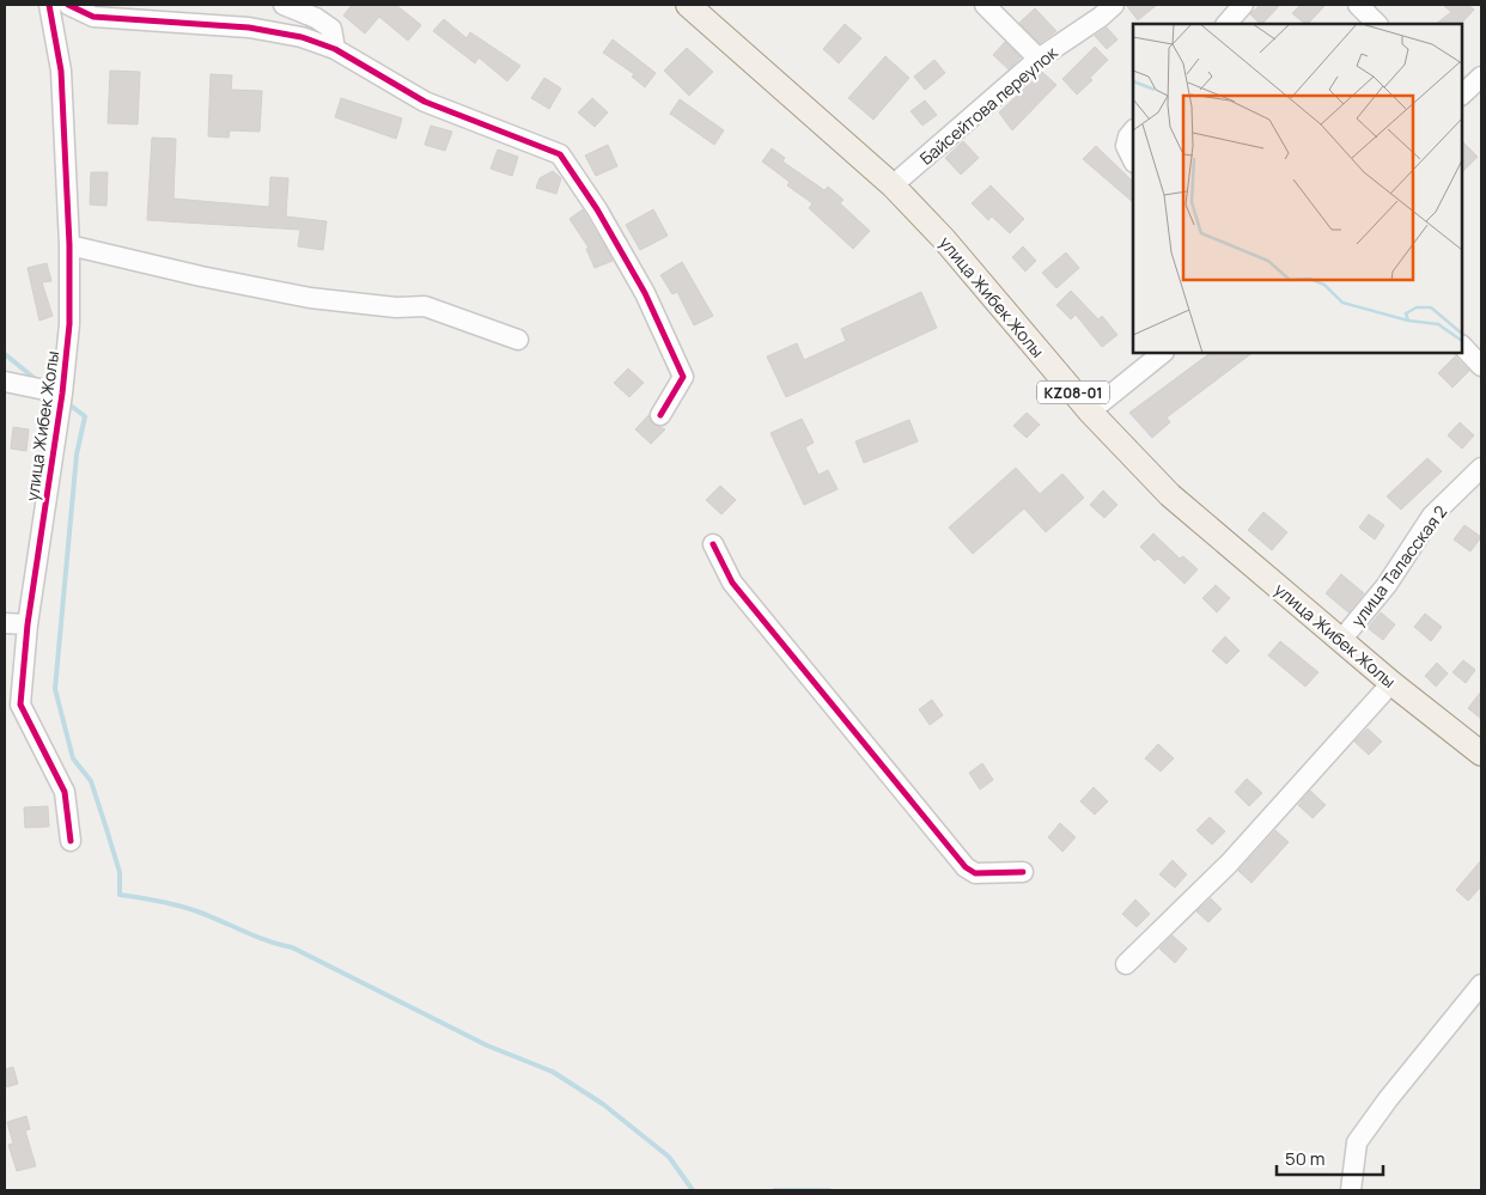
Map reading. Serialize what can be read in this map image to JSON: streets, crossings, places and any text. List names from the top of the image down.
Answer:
{
  "streets": {
    "main road": ["улица Жибек Жолы", "KZ08-01"],
    "street": ["Байсейтова переулок", "улица Таласская 2"]
  },
  "crossings": [
    ["Байсейтова переулок", "улица Жибек Жолы"],
    ["улица Жибек Жолы", "улица Таласская 2"]
  ],
  "scale_bar": "50 m"
}
